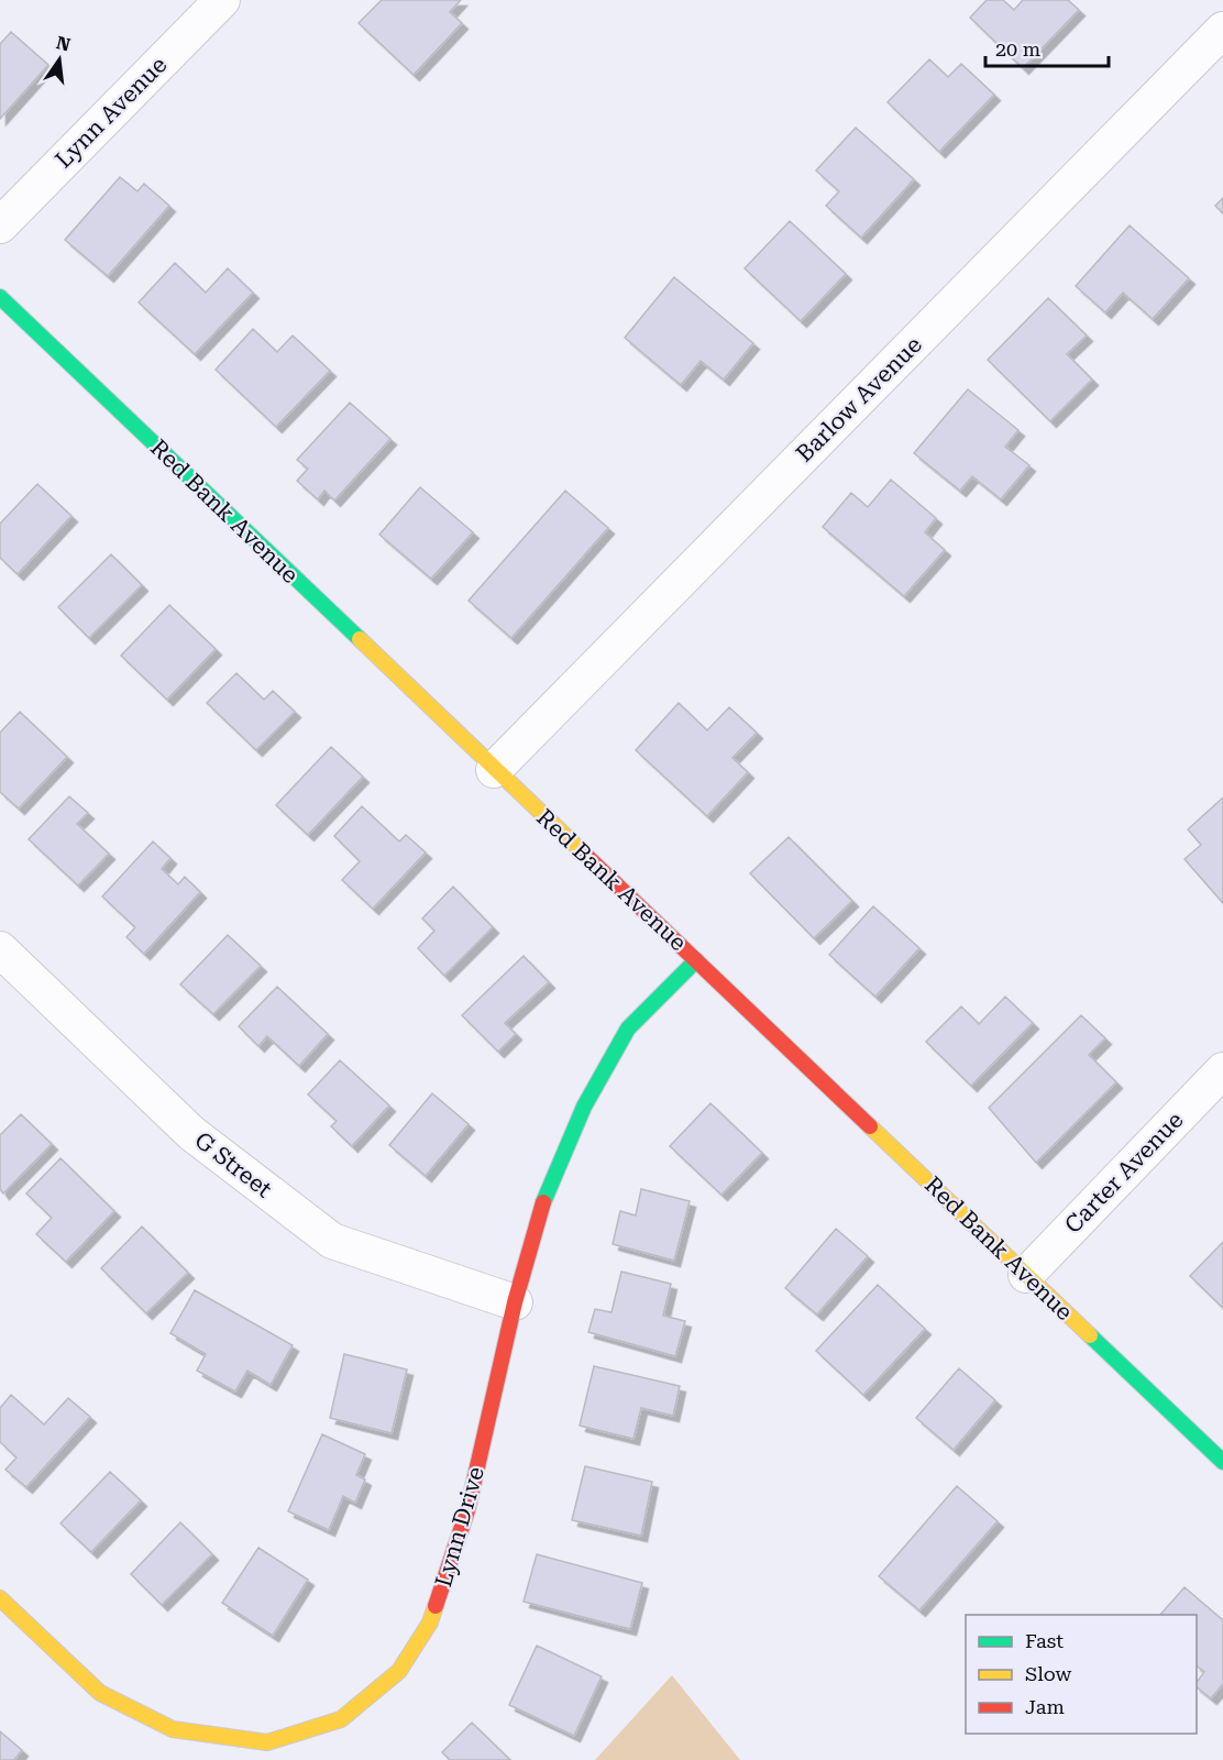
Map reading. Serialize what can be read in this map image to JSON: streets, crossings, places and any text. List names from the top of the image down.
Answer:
{
  "streets": {
    "street": [
      "Lynn Avenue",
      "Barlow Avenue",
      "Red Bank Avenue",
      "G Street",
      "Carter Avenue",
      "Lynn Drive"
    ]
  },
  "crossings": [
    ["Barlow Avenue", "Red Bank Avenue"],
    ["Red Bank Avenue", "Carter Avenue"],
    ["Red Bank Avenue", "Lynn Drive"],
    ["G Street", "Lynn Drive"]
  ],
  "legend": ["Fast", "Slow", "Jam"],
  "scale_bar": "20 m",
  "north": "top"
}
